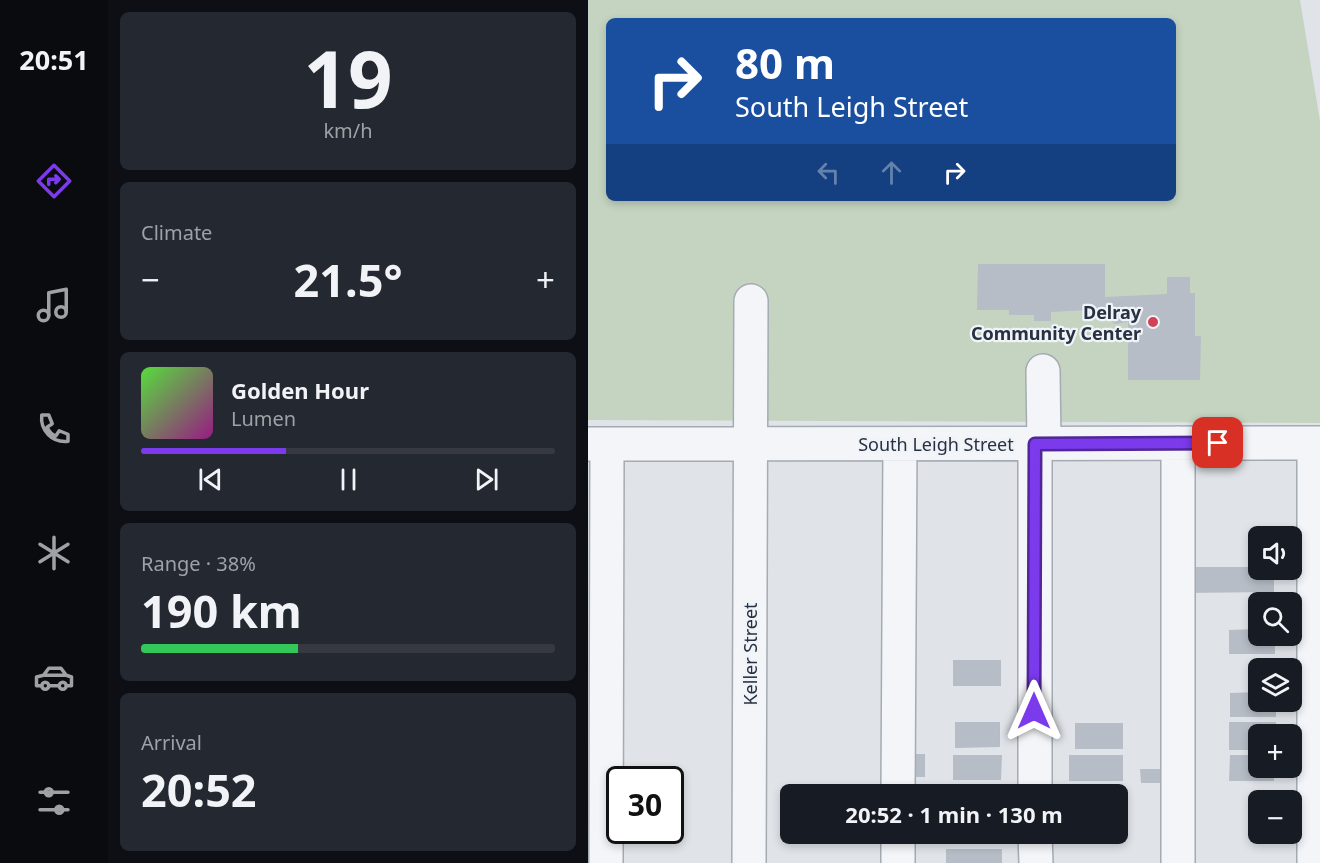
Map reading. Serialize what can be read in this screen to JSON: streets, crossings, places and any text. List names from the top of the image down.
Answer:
{
  "streets": {
    "street": ["South Leigh Street", "Keller Street"]
  },
  "crossings": [
    ["South Leigh Street", "Keller Street"]
  ],
  "places": ["Delray Community Center"],
  "page": {
    "tabs": "20:51",
    "tile": [
      ["19", "km/h"],
      "Climate",
      ["Range · 38%", "190 km"],
      ["Arrival", "20:52"]
    ],
    "turn": ["80 m", "South Leigh Street"],
    "heat": ["−", "21.5°", "+"],
    "song": ["Golden Hour", "Lumen"],
    "map_buttons": ["+", "−"],
    "limit": "30",
    "trip": "20:52 · 1 min · 130 m"
  }
}
